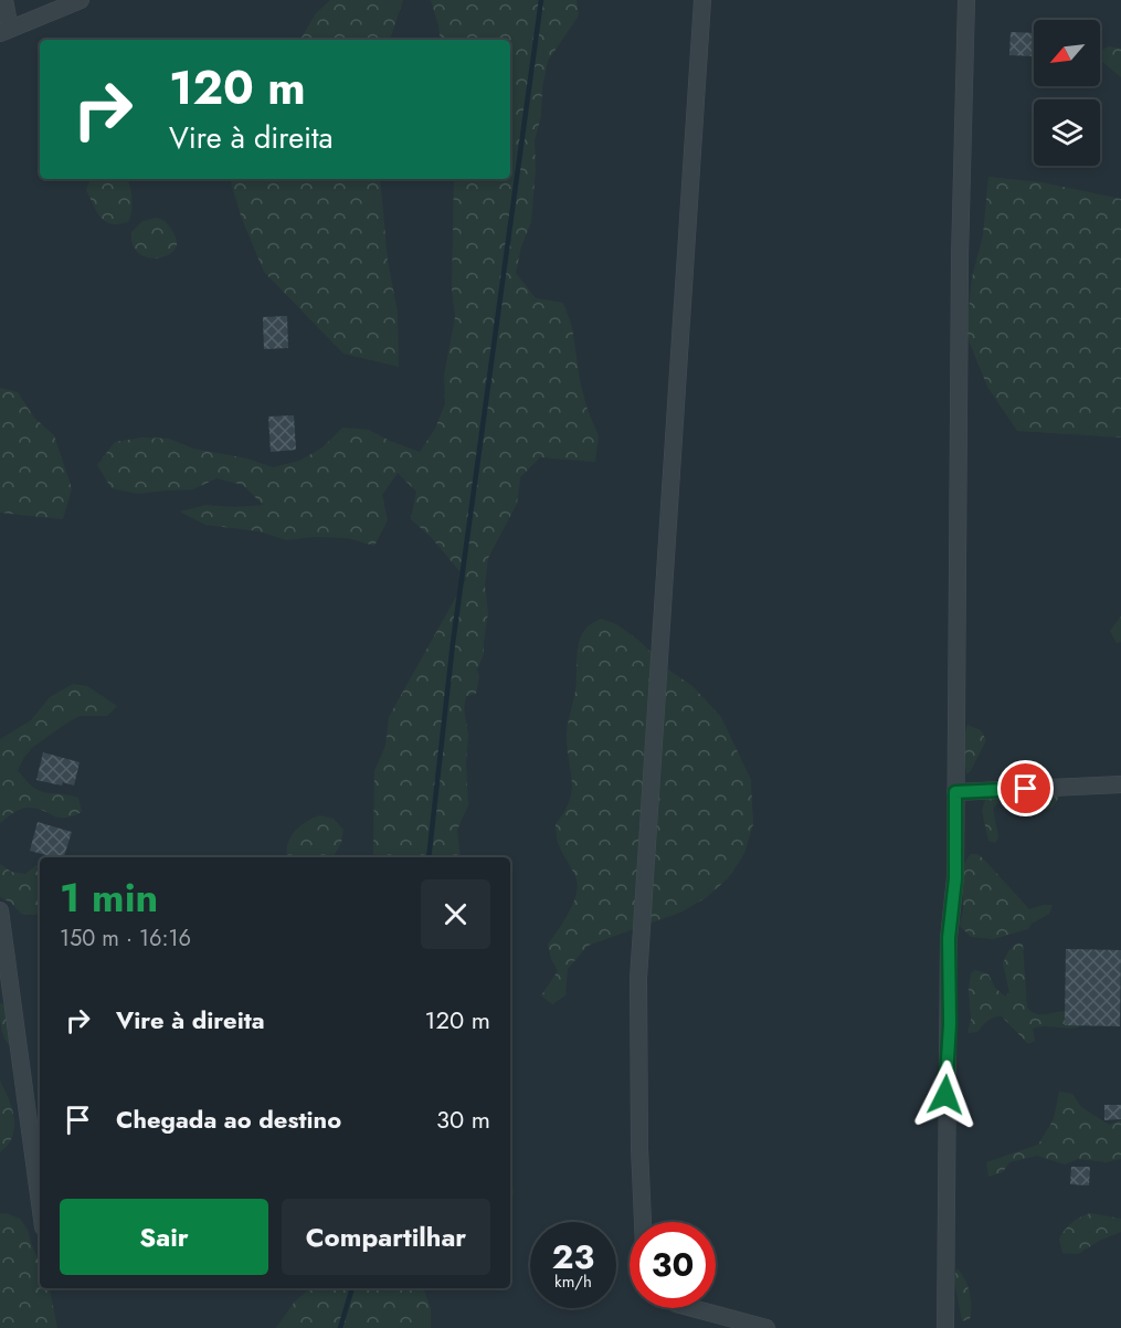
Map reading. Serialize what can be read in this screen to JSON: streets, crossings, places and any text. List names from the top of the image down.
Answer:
{
  "north": "bottom left",
  "page": {
    "turn": ["120 m", "Vire à direita"],
    "heading": ["1 min", "150 m · 16:16"],
    "list": [
      {
        "name": "Vire à direita",
        "value": "120 m"
      },
      {
        "name": "Chegada ao destino",
        "value": "30 m"
      }
    ],
    "buttons": ["Sair", "Compartilhar"],
    "speed": "23 km/h",
    "limit": "30"
  }
}
